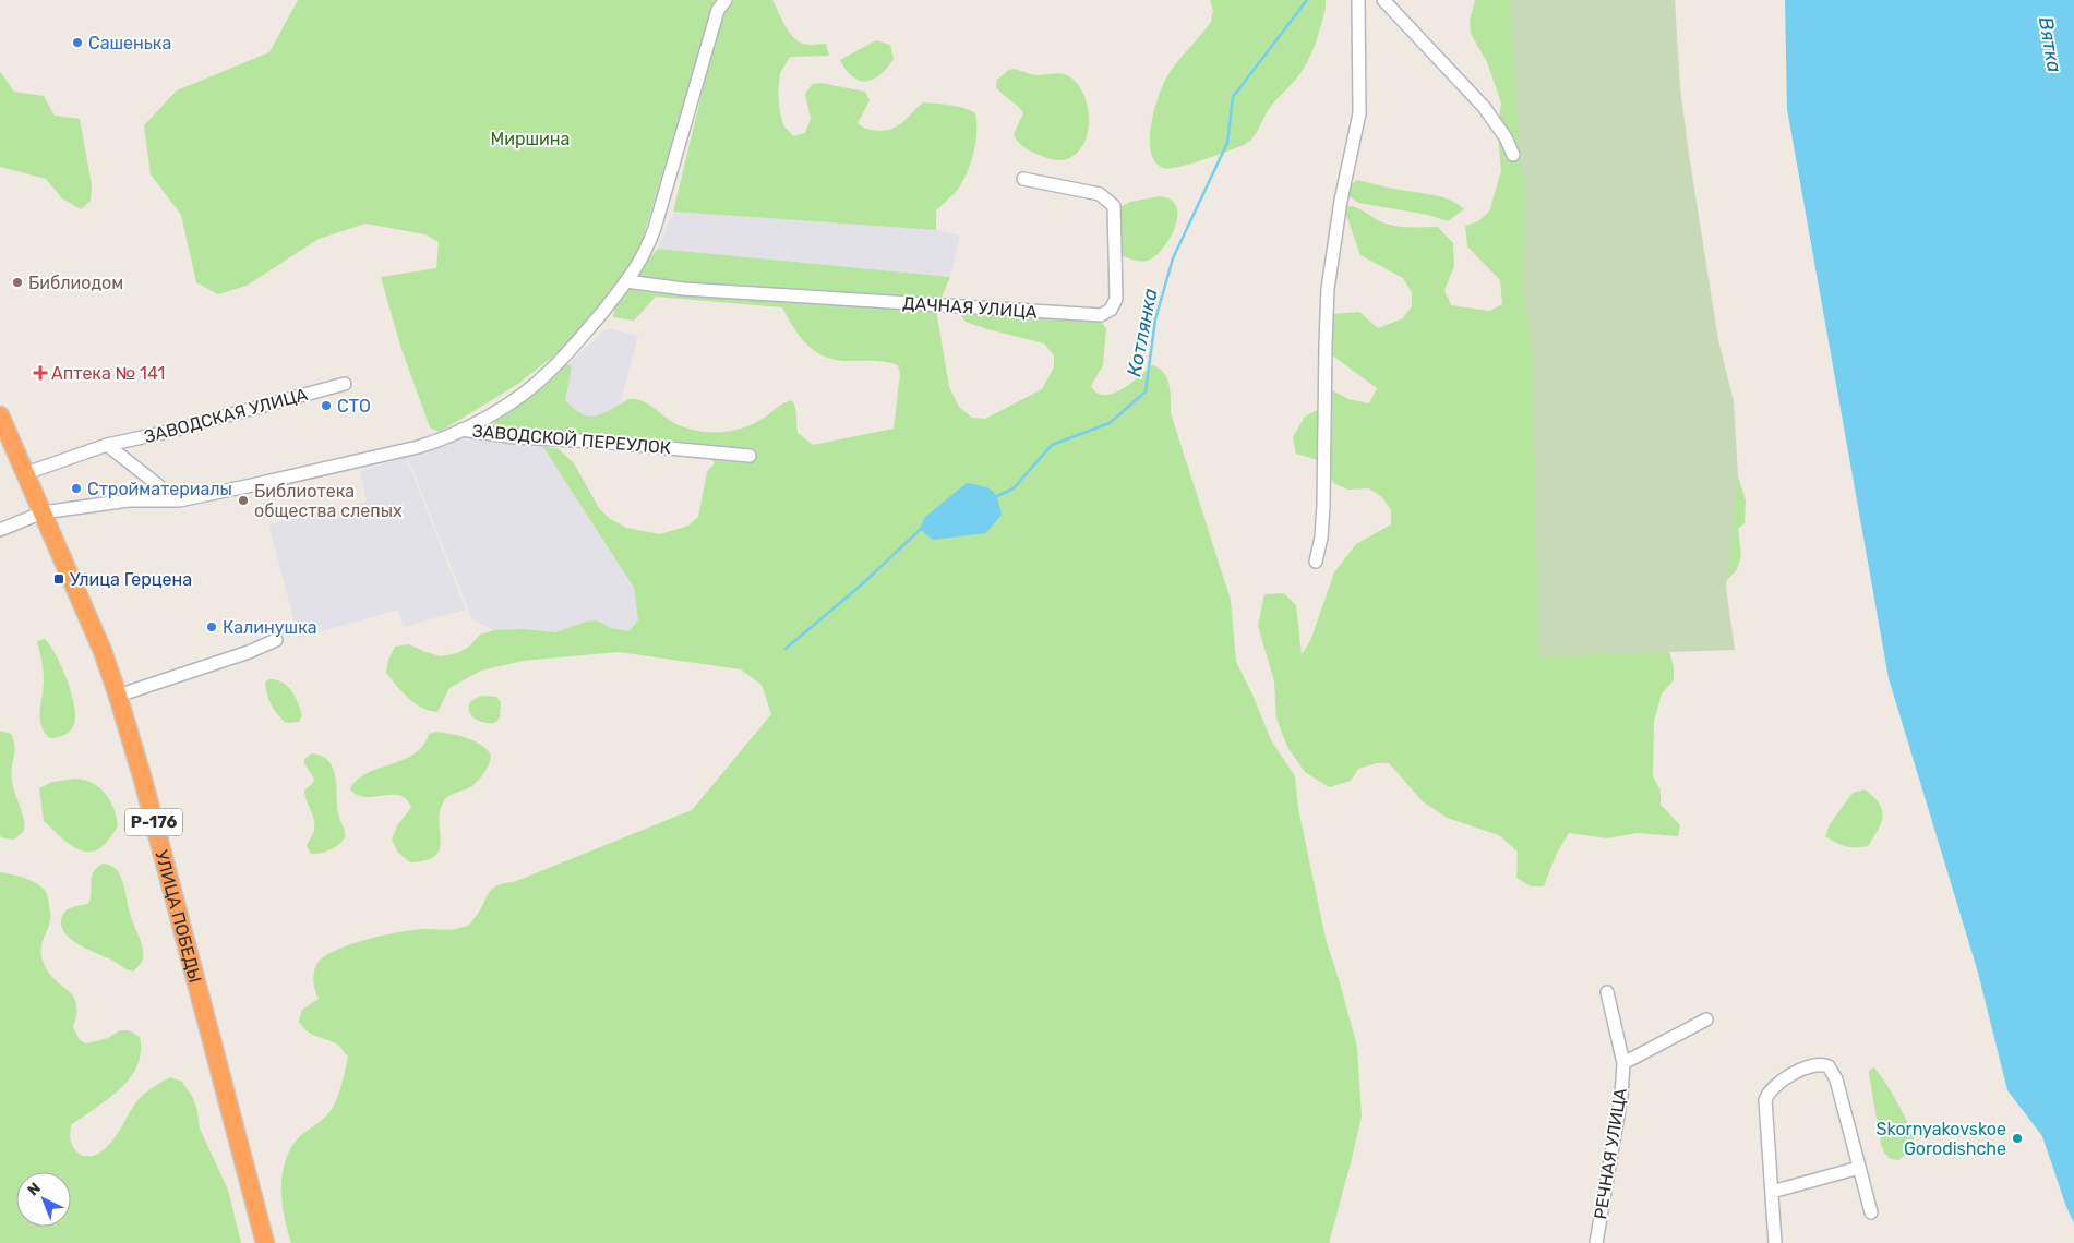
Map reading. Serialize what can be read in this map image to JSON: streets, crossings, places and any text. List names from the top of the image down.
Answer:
{
  "streets": {
    "highway": ["Р-176", "УЛИЦА ПОБЕДЫ"],
    "street": [
      "ДАЧНАЯ УЛИЦА",
      "ЗАВОДСКАЯ УЛИЦА",
      "ЗАВОДСКОЙ ПЕРЕУЛОК",
      "РЕЧНАЯ УЛИЦА"
    ]
  },
  "crossings": [
    ["ЗАВОДСКАЯ УЛИЦА", "ЗАВОДСКОЙ ПЕРЕУЛОК"],
    ["ЗАВОДСКАЯ УЛИЦА", "УЛИЦА ПОБЕДЫ"],
    ["ЗАВОДСКОЙ ПЕРЕУЛОК", "УЛИЦА ПОБЕДЫ"]
  ],
  "water": ["Вятка", "Котлянка"],
  "parks": ["Миршина"],
  "places": {
    "other": [
      "Сашенька",
      "Библиодом",
      "СТО",
      "Стройматериалы",
      "Библиотека общества слепых",
      "Калинушка",
      "Skornyakovskoe Gorodishche"
    ],
    "health": ["Аптека № 141"],
    "transit": ["Улица Герцена"]
  },
  "north": "top left"
}
